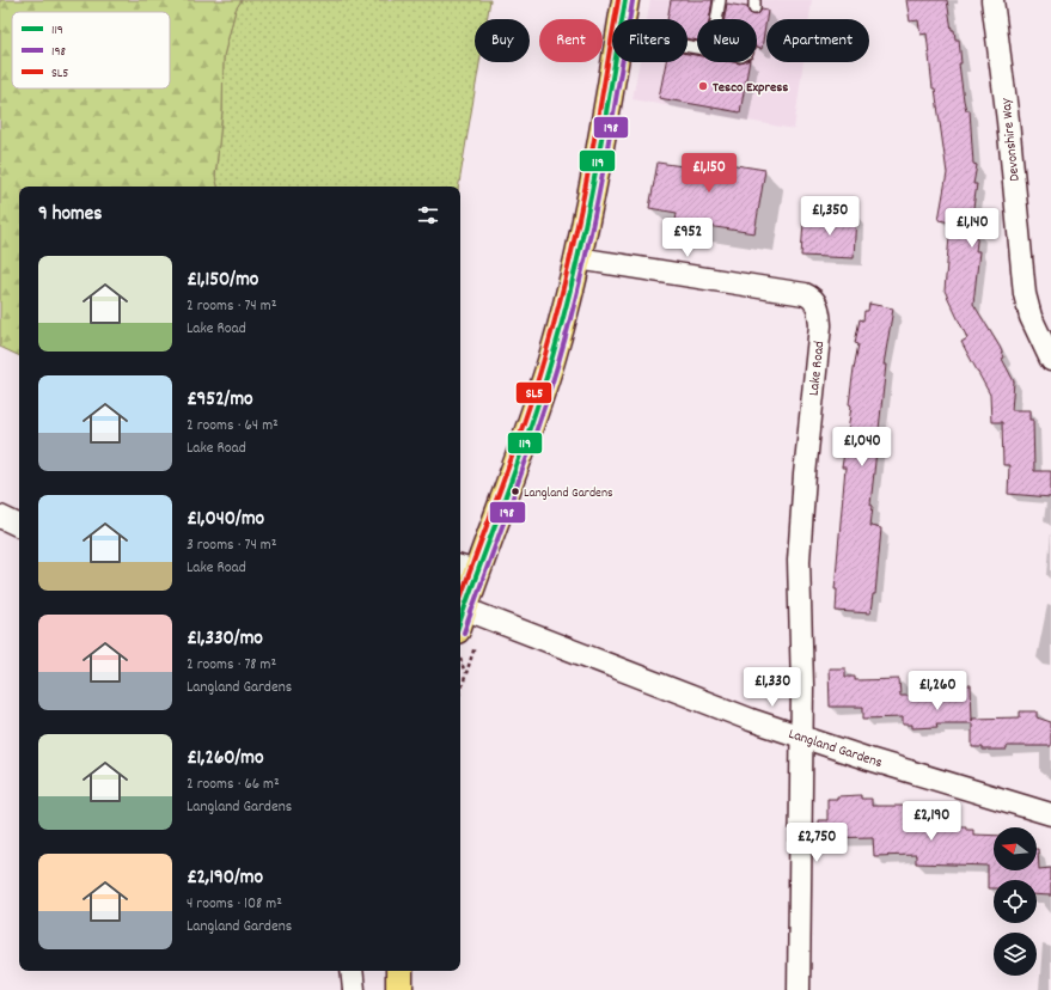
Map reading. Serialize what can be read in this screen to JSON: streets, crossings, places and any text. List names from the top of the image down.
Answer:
{
  "streets": {
    "street": ["Devonshire Way", "Lake Road", "Langland Gardens"]
  },
  "crossings": [
    ["Lake Road", "Langland Gardens"]
  ],
  "places": ["Tesco Express", "Langland Gardens"],
  "lines": ["transit line 119", "transit line SL5", "transit line 198"],
  "legend": ["119", "198", "SL5"],
  "north": "left",
  "page": {
    "chip": [
      "Buy",
      "Rent",
      "Filters",
      "New",
      "Apartment"
    ],
    "price": [
      "£1,150",
      "£1,350",
      "£1,140",
      "£952",
      "£1,040",
      "£1,330",
      "£1,260",
      "£2,190",
      "£2,750"
    ],
    "heading": "9 homes",
    "list": [
      {
        "name": "£1,150/mo",
        "note": "2 rooms · 74 m² · Lake Road"
      },
      {
        "name": "£952/mo",
        "note": "2 rooms · 64 m² · Lake Road"
      },
      {
        "name": "£1,040/mo",
        "note": "3 rooms · 74 m² · Lake Road"
      },
      {
        "name": "£1,330/mo",
        "note": "2 rooms · 78 m² · Langland Gardens"
      },
      {
        "name": "£1,260/mo",
        "note": "2 rooms · 66 m² · Langland Gardens"
      },
      {
        "name": "£2,190/mo",
        "note": "4 rooms · 108 m² · Langland Gardens"
      }
    ]
  }
}
